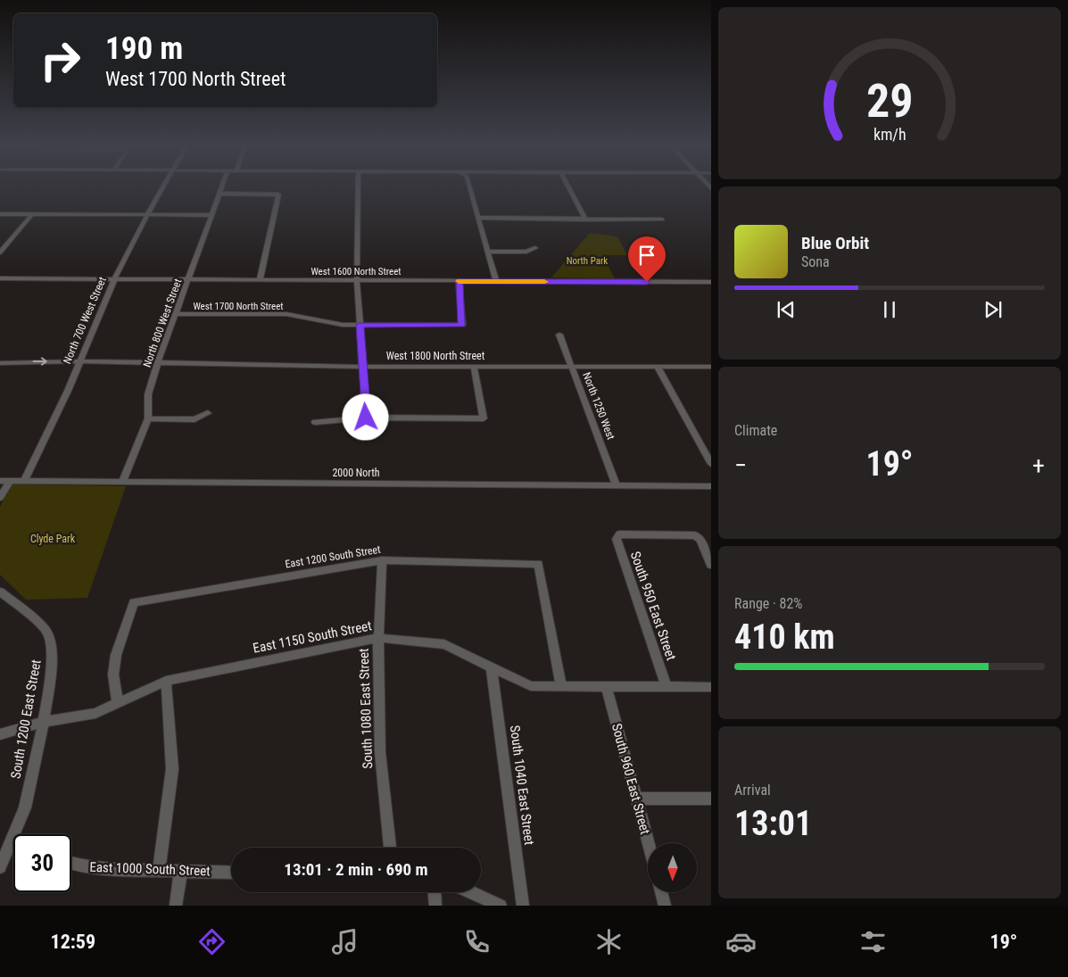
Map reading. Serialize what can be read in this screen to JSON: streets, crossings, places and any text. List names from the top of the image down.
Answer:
{
  "streets": {
    "street": [
      "West 1600 North Street",
      "West 1700 North Street",
      "North 700 West Street",
      "North 800 West Street",
      "West 1800 North Street",
      "North 1250 West",
      "2000 North",
      "East 1200 South Street",
      "South 950 East Street",
      "East 1150 South Street",
      "South 1080 East Street",
      "South 1200 East Street",
      "South 960 East Street",
      "South 1040 East Street",
      "East 1000 South Street"
    ]
  },
  "crossings": [
    ["West 1600 North Street", "West 1700 North Street"],
    ["West 1600 North Street", "North 700 West Street"],
    ["West 1600 North Street", "North 800 West Street"],
    ["West 1700 North Street", "North 800 West Street"],
    ["North 700 West Street", "West 1800 North Street"],
    ["North 700 West Street", "2000 North"],
    ["North 800 West Street", "West 1800 North Street"],
    ["North 800 West Street", "2000 North"],
    ["West 1800 North Street", "North 1250 West"],
    ["North 1250 West", "2000 North"],
    ["East 1200 South Street", "East 1150 South Street"],
    ["East 1200 South Street", "South 1080 East Street"],
    ["South 950 East Street", "East 1150 South Street"],
    ["East 1150 South Street", "South 1080 East Street"],
    ["East 1150 South Street", "South 1200 East Street"],
    ["East 1150 South Street", "South 960 East Street"],
    ["East 1150 South Street", "South 1040 East Street"]
  ],
  "parks": ["North Park", "Clyde Park"],
  "north": "bottom",
  "page": {
    "turn": ["190 m", "West 1700 North Street"],
    "song": ["Blue Orbit", "Sona"],
    "tile": [
      "Climate",
      ["Range · 82%", "410 km"],
      ["Arrival", "13:01"]
    ],
    "heat": ["−", "19°", "+"],
    "limit": "30",
    "trip": "13:01 · 2 min · 690 m",
    "tabs": ["12:59", "19°"],
    "gauge": ["29", "km/h"]
  }
}
